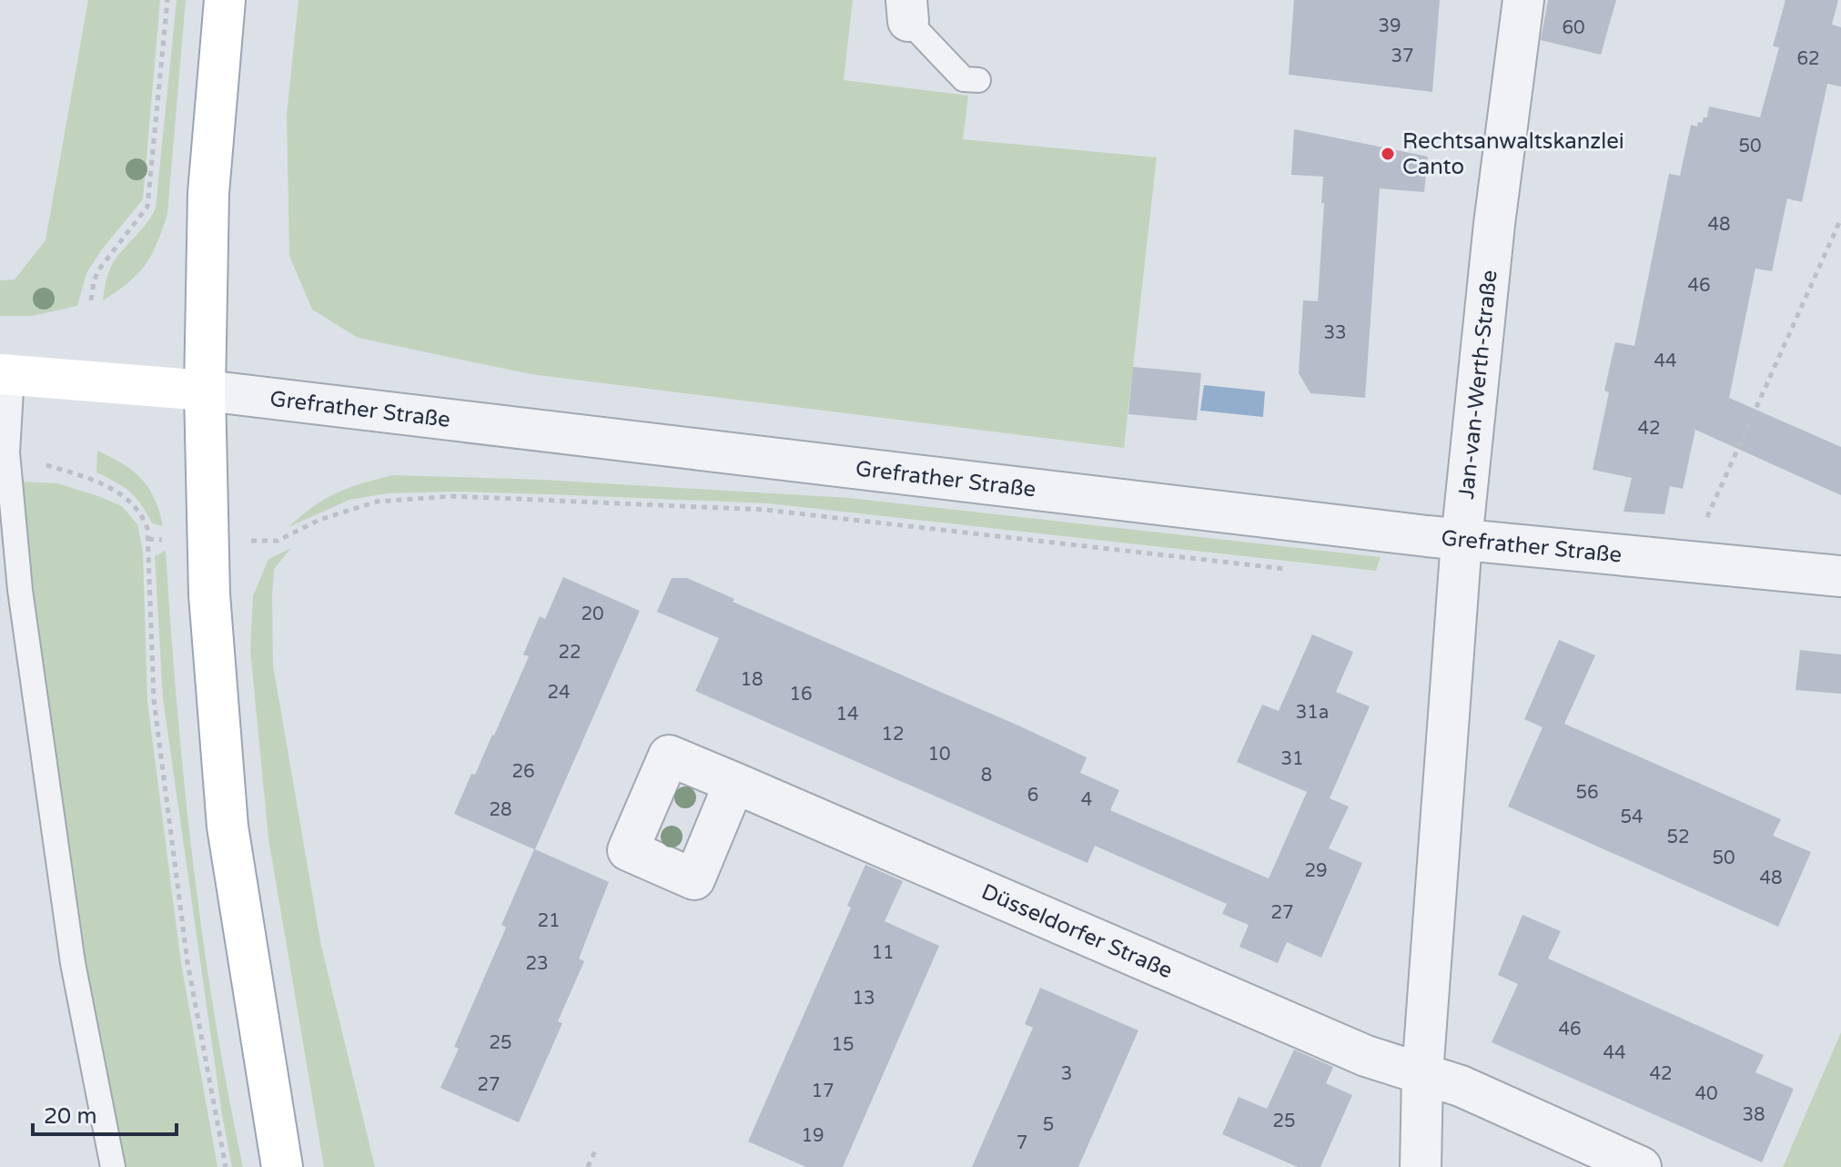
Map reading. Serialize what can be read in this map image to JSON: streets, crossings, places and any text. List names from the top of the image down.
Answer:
{
  "streets": {
    "street": ["Jan-van-Werth-Straße", "Grefrather Straße", "Düsseldorfer Straße"]
  },
  "crossings": [
    ["Jan-van-Werth-Straße", "Grefrather Straße"],
    ["Jan-van-Werth-Straße", "Düsseldorfer Straße"]
  ],
  "places": ["Rechtsanwaltskanzlei Canto"],
  "house_numbers": [
    "39",
    "60",
    "37",
    "62",
    "50",
    "48",
    "46",
    "33",
    "44",
    "42",
    "20",
    "22",
    "18",
    "24",
    "16",
    "31a",
    "14",
    "12",
    "10",
    "31",
    "26",
    "8",
    "56",
    "6",
    "4",
    "28",
    "54",
    "52",
    "50",
    "29",
    "48",
    "27",
    "21",
    "11",
    "23",
    "13",
    "46",
    "25",
    "15",
    "44",
    "3",
    "42",
    "27",
    "17",
    "40",
    "38",
    "25",
    "5",
    "19",
    "7"
  ],
  "scale_bar": "20 m"
}
